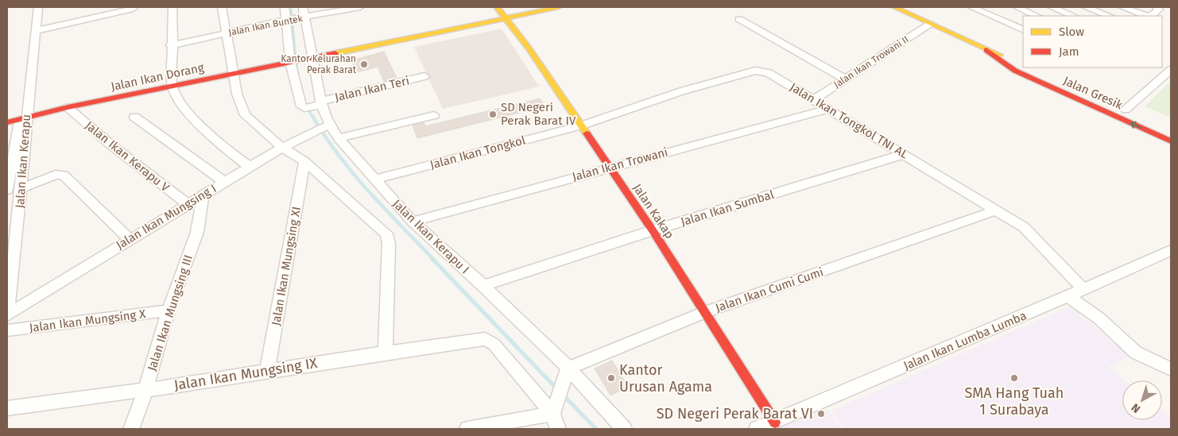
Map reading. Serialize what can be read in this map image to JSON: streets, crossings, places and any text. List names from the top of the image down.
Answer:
{
  "streets": {
    "main road": ["Jalan Ikan Dorang", "Jalan Gresik", "Jalan Kakap"],
    "street": [
      "Jalan Ikan Buntek",
      "Jalan Ikan Trowani II",
      "Jalan Ikan Teri",
      "Jalan Ikan Tongkol TNI AL",
      "Jalan Ikan Tongkol",
      "Jalan Ikan Kerapu V",
      "Jalan Ikan Kerapu",
      "Jalan Ikan Trowani",
      "Jalan Ikan Sumbal",
      "Jalan Ikan Mungsing I",
      "Jalan Ikan Kerapu I",
      "Jalan Ikan Mungsing XI",
      "Jalan Ikan Cumi Cumi",
      "Jalan Ikan Mungsing III",
      "Jalan Ikan Mungsing X",
      "Jalan Ikan Lumba Lumba",
      "Jalan Ikan Mungsing IX"
    ]
  },
  "crossings": [
    ["Jalan Ikan Buntek", "Jalan Ikan Kerapu I"],
    ["Jalan Ikan Trowani II", "Jalan Gresik"],
    ["Jalan Ikan Trowani II", "Jalan Ikan Tongkol TNI AL"],
    ["Jalan Ikan Dorang", "Jalan Ikan Teri"],
    ["Jalan Ikan Dorang", "Jalan Ikan Kerapu V"],
    ["Jalan Ikan Dorang", "Jalan Ikan Kerapu"],
    ["Jalan Ikan Dorang", "Jalan Ikan Kerapu I"],
    ["Jalan Ikan Teri", "Jalan Ikan Kerapu I"],
    ["Jalan Ikan Tongkol TNI AL", "Jalan Ikan Tongkol"],
    ["Jalan Ikan Tongkol TNI AL", "Jalan Ikan Trowani"],
    ["Jalan Ikan Tongkol TNI AL", "Jalan Ikan Sumbal"],
    ["Jalan Ikan Tongkol TNI AL", "Jalan Kakap"],
    ["Jalan Ikan Tongkol TNI AL", "Jalan Ikan Cumi Cumi"],
    ["Jalan Ikan Tongkol TNI AL", "Jalan Ikan Lumba Lumba"],
    ["Jalan Ikan Tongkol", "Jalan Kakap"],
    ["Jalan Ikan Tongkol", "Jalan Ikan Kerapu I"],
    ["Jalan Ikan Kerapu V", "Jalan Ikan Mungsing I"],
    ["Jalan Ikan Kerapu", "Jalan Ikan Mungsing I"],
    ["Jalan Ikan Trowani", "Jalan Kakap"],
    ["Jalan Ikan Trowani", "Jalan Ikan Kerapu I"],
    ["Jalan Ikan Sumbal", "Jalan Kakap"],
    ["Jalan Ikan Sumbal", "Jalan Ikan Kerapu I"],
    ["Jalan Kakap", "Jalan Ikan Cumi Cumi"],
    ["Jalan Kakap", "Jalan Ikan Lumba Lumba"],
    ["Jalan Ikan Mungsing I", "Jalan Ikan Kerapu I"],
    ["Jalan Ikan Mungsing I", "Jalan Ikan Mungsing III"],
    ["Jalan Ikan Kerapu I", "Jalan Ikan Cumi Cumi"],
    ["Jalan Ikan Mungsing XI", "Jalan Ikan Mungsing IX"],
    ["Jalan Ikan Mungsing III", "Jalan Ikan Mungsing X"],
    ["Jalan Ikan Mungsing III", "Jalan Ikan Mungsing IX"]
  ],
  "one_way": ["Jalan Gresik"],
  "places": [
    "Kantor Kelurahan Perak Barat",
    "SD Negeri Perak Barat IV",
    "Kantor Urusan Agama",
    "SMA Hang Tuah 1 Surabaya",
    "SD Negeri Perak Barat VI"
  ],
  "legend": ["Slow", "Jam"],
  "north": "bottom left"
}
